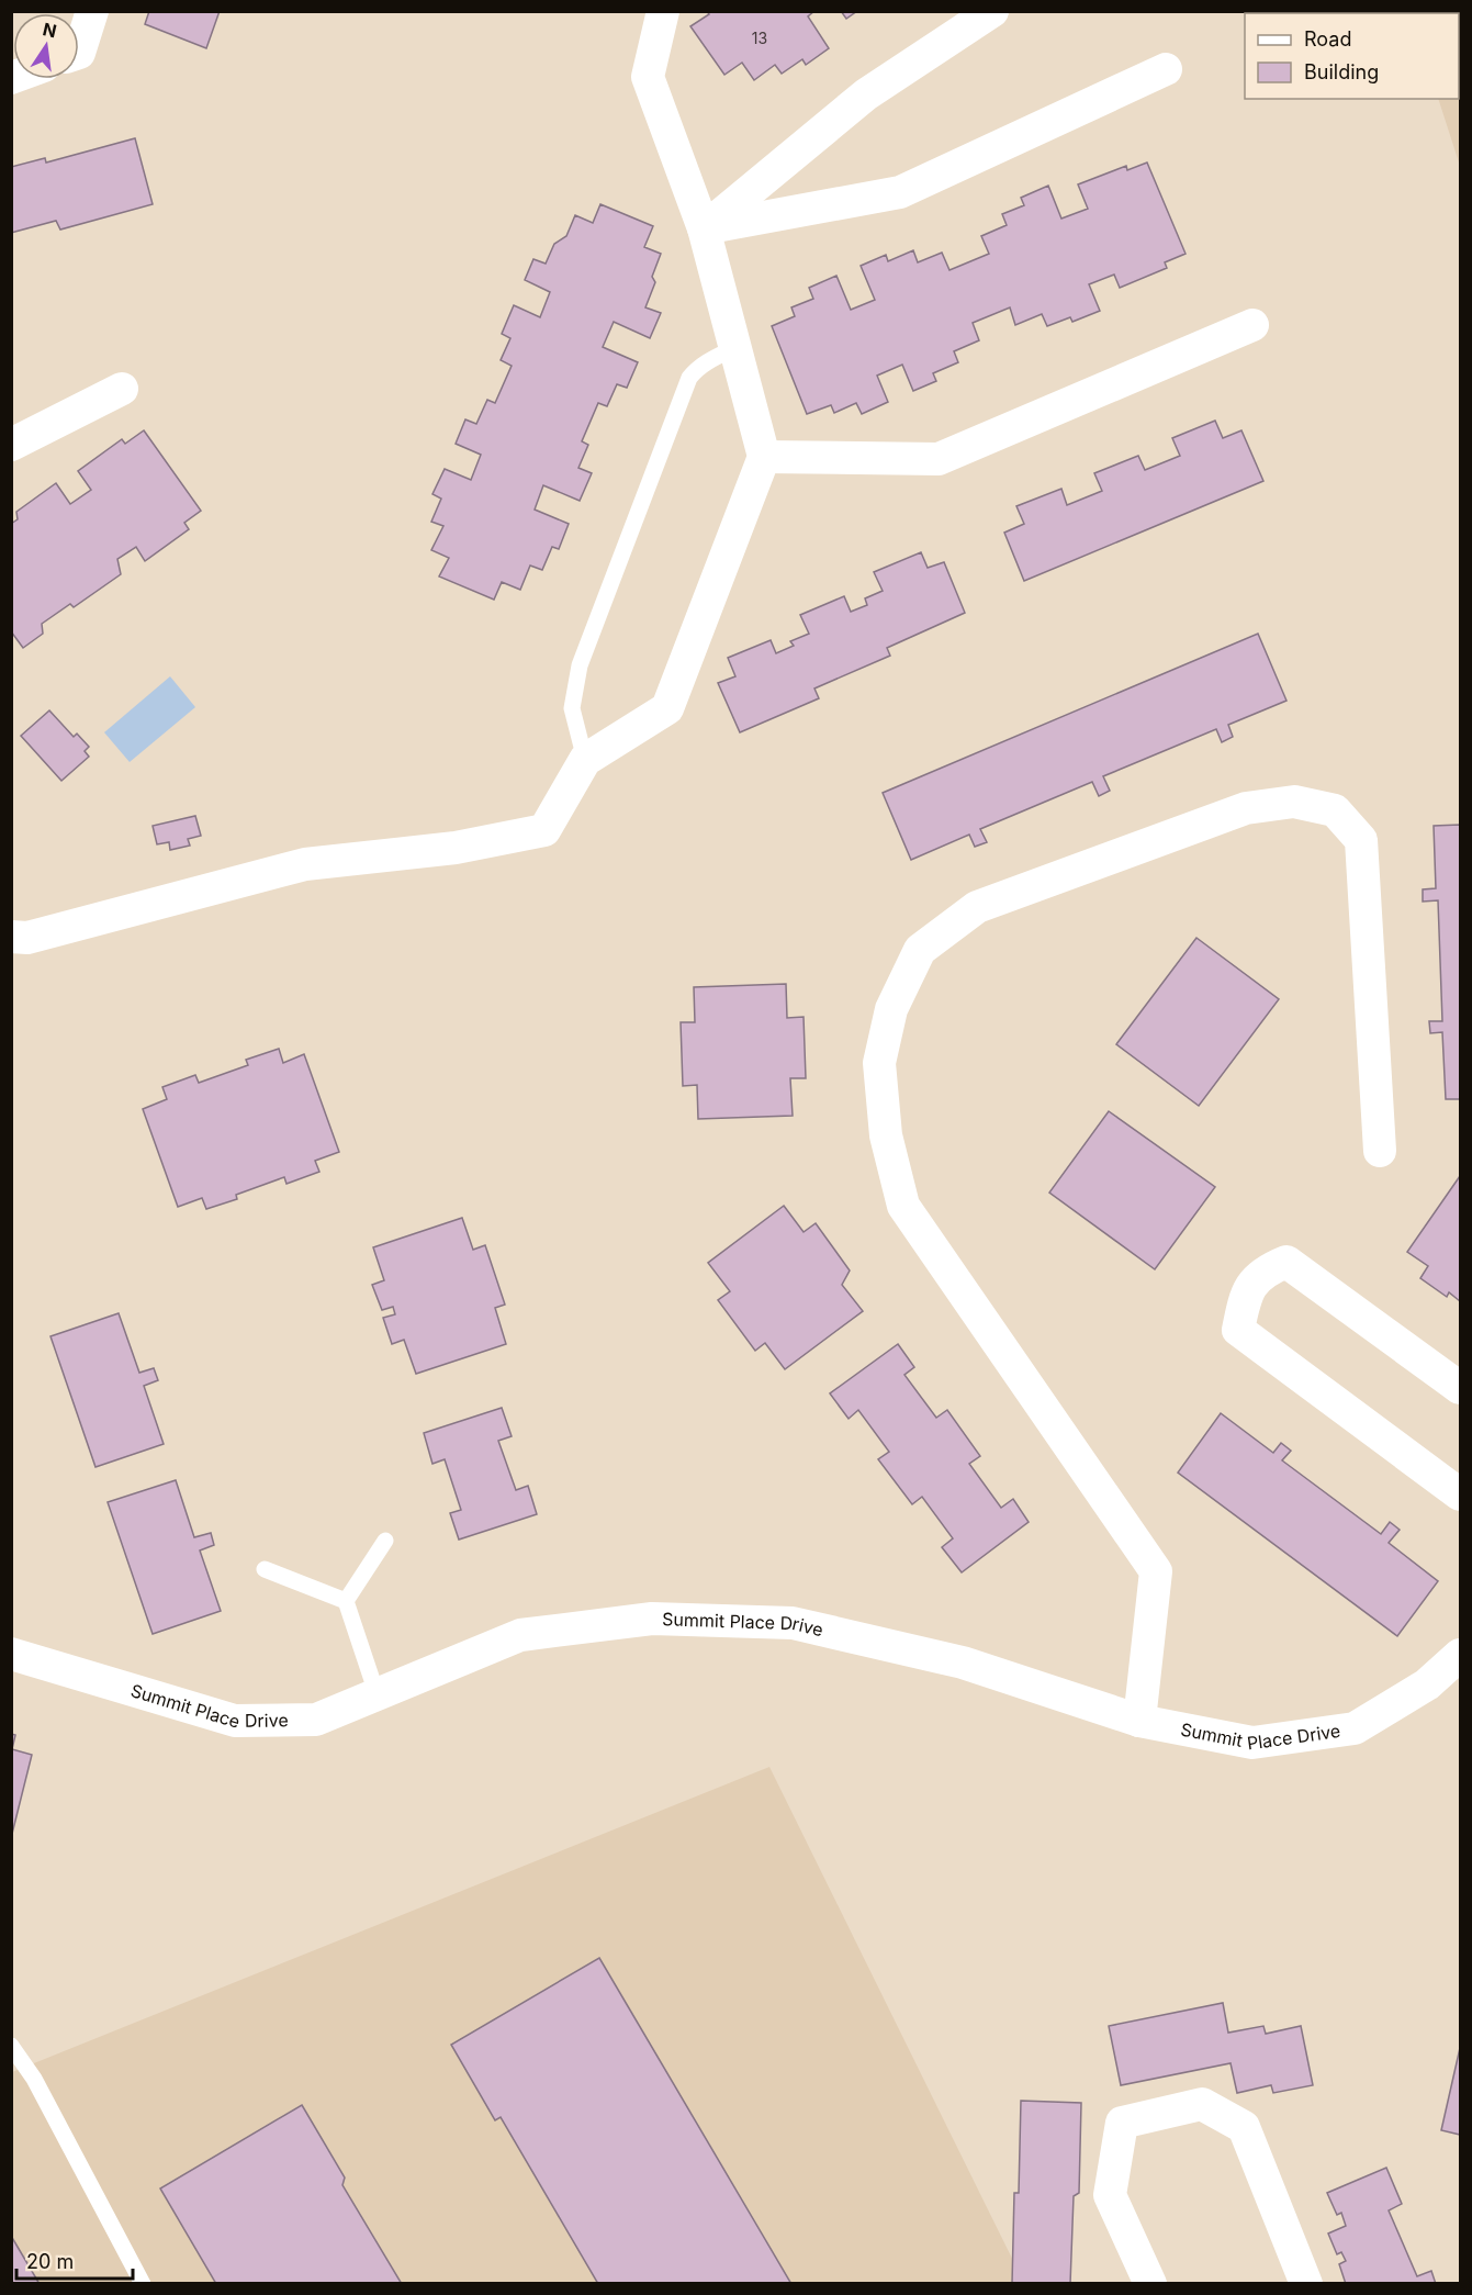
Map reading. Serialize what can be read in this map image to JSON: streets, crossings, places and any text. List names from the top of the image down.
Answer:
{
  "streets": {
    "street": ["Summit Place Drive"]
  },
  "house_numbers": ["13"],
  "legend": ["Road", "Building"],
  "scale_bar": "20 m",
  "north": "top"
}
